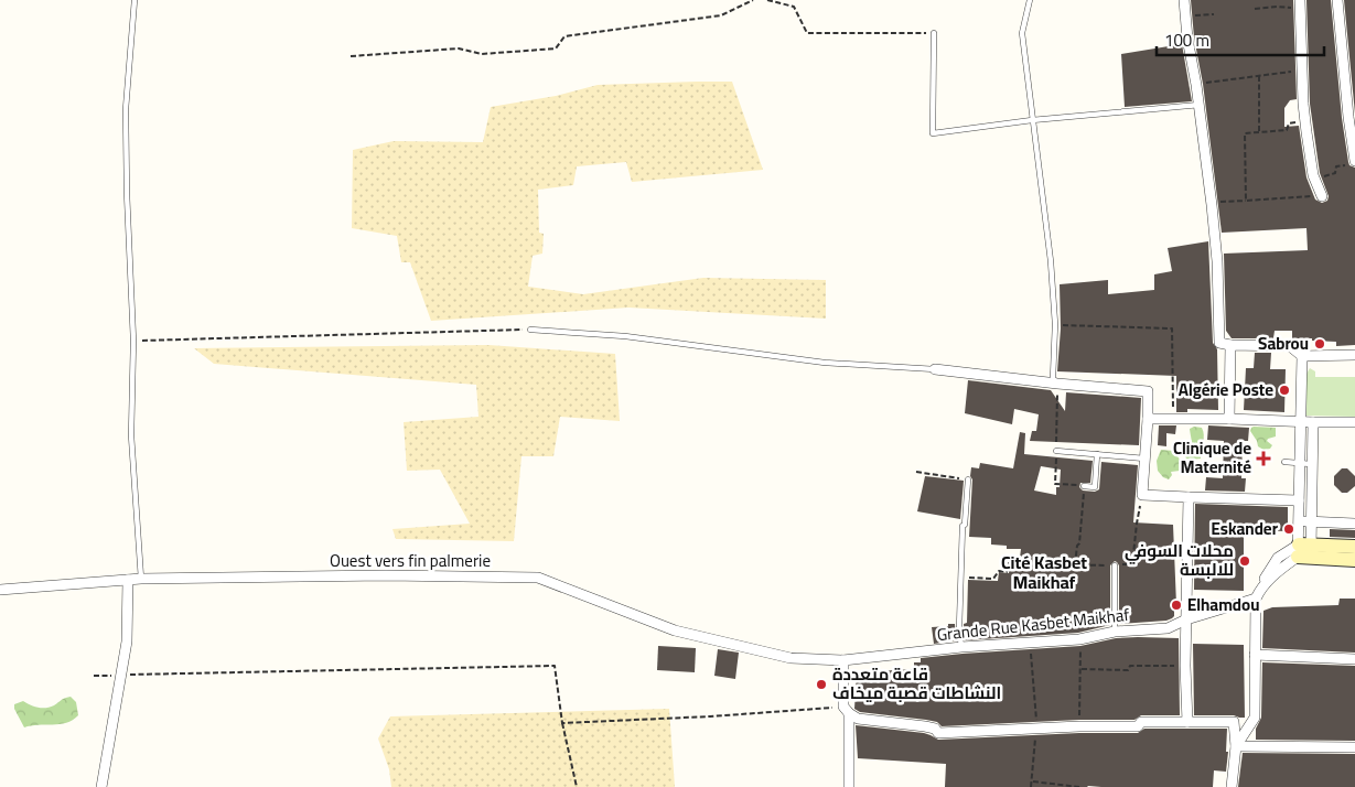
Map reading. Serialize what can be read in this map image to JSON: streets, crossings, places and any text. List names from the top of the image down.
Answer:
{
  "streets": {
    "street": ["Ouest vers fin palmerie", "Grande Rue Kasbet Maikhaf"]
  },
  "crossings": [
    ["Ouest vers fin palmerie", "Grande Rue Kasbet Maikhaf"]
  ],
  "districts": ["Cité Kasbet Maikhaf"],
  "places": {
    "other": [
      "Sabrou",
      "Algérie Poste",
      "Eskander",
      "محلات السوفي للالبسة",
      "Elhamdou",
      "قاعة متعددة النشاطات قصبة ميخاف"
    ],
    "health": ["Clinique de Maternité"]
  },
  "scale_bar": "100 m"
}
